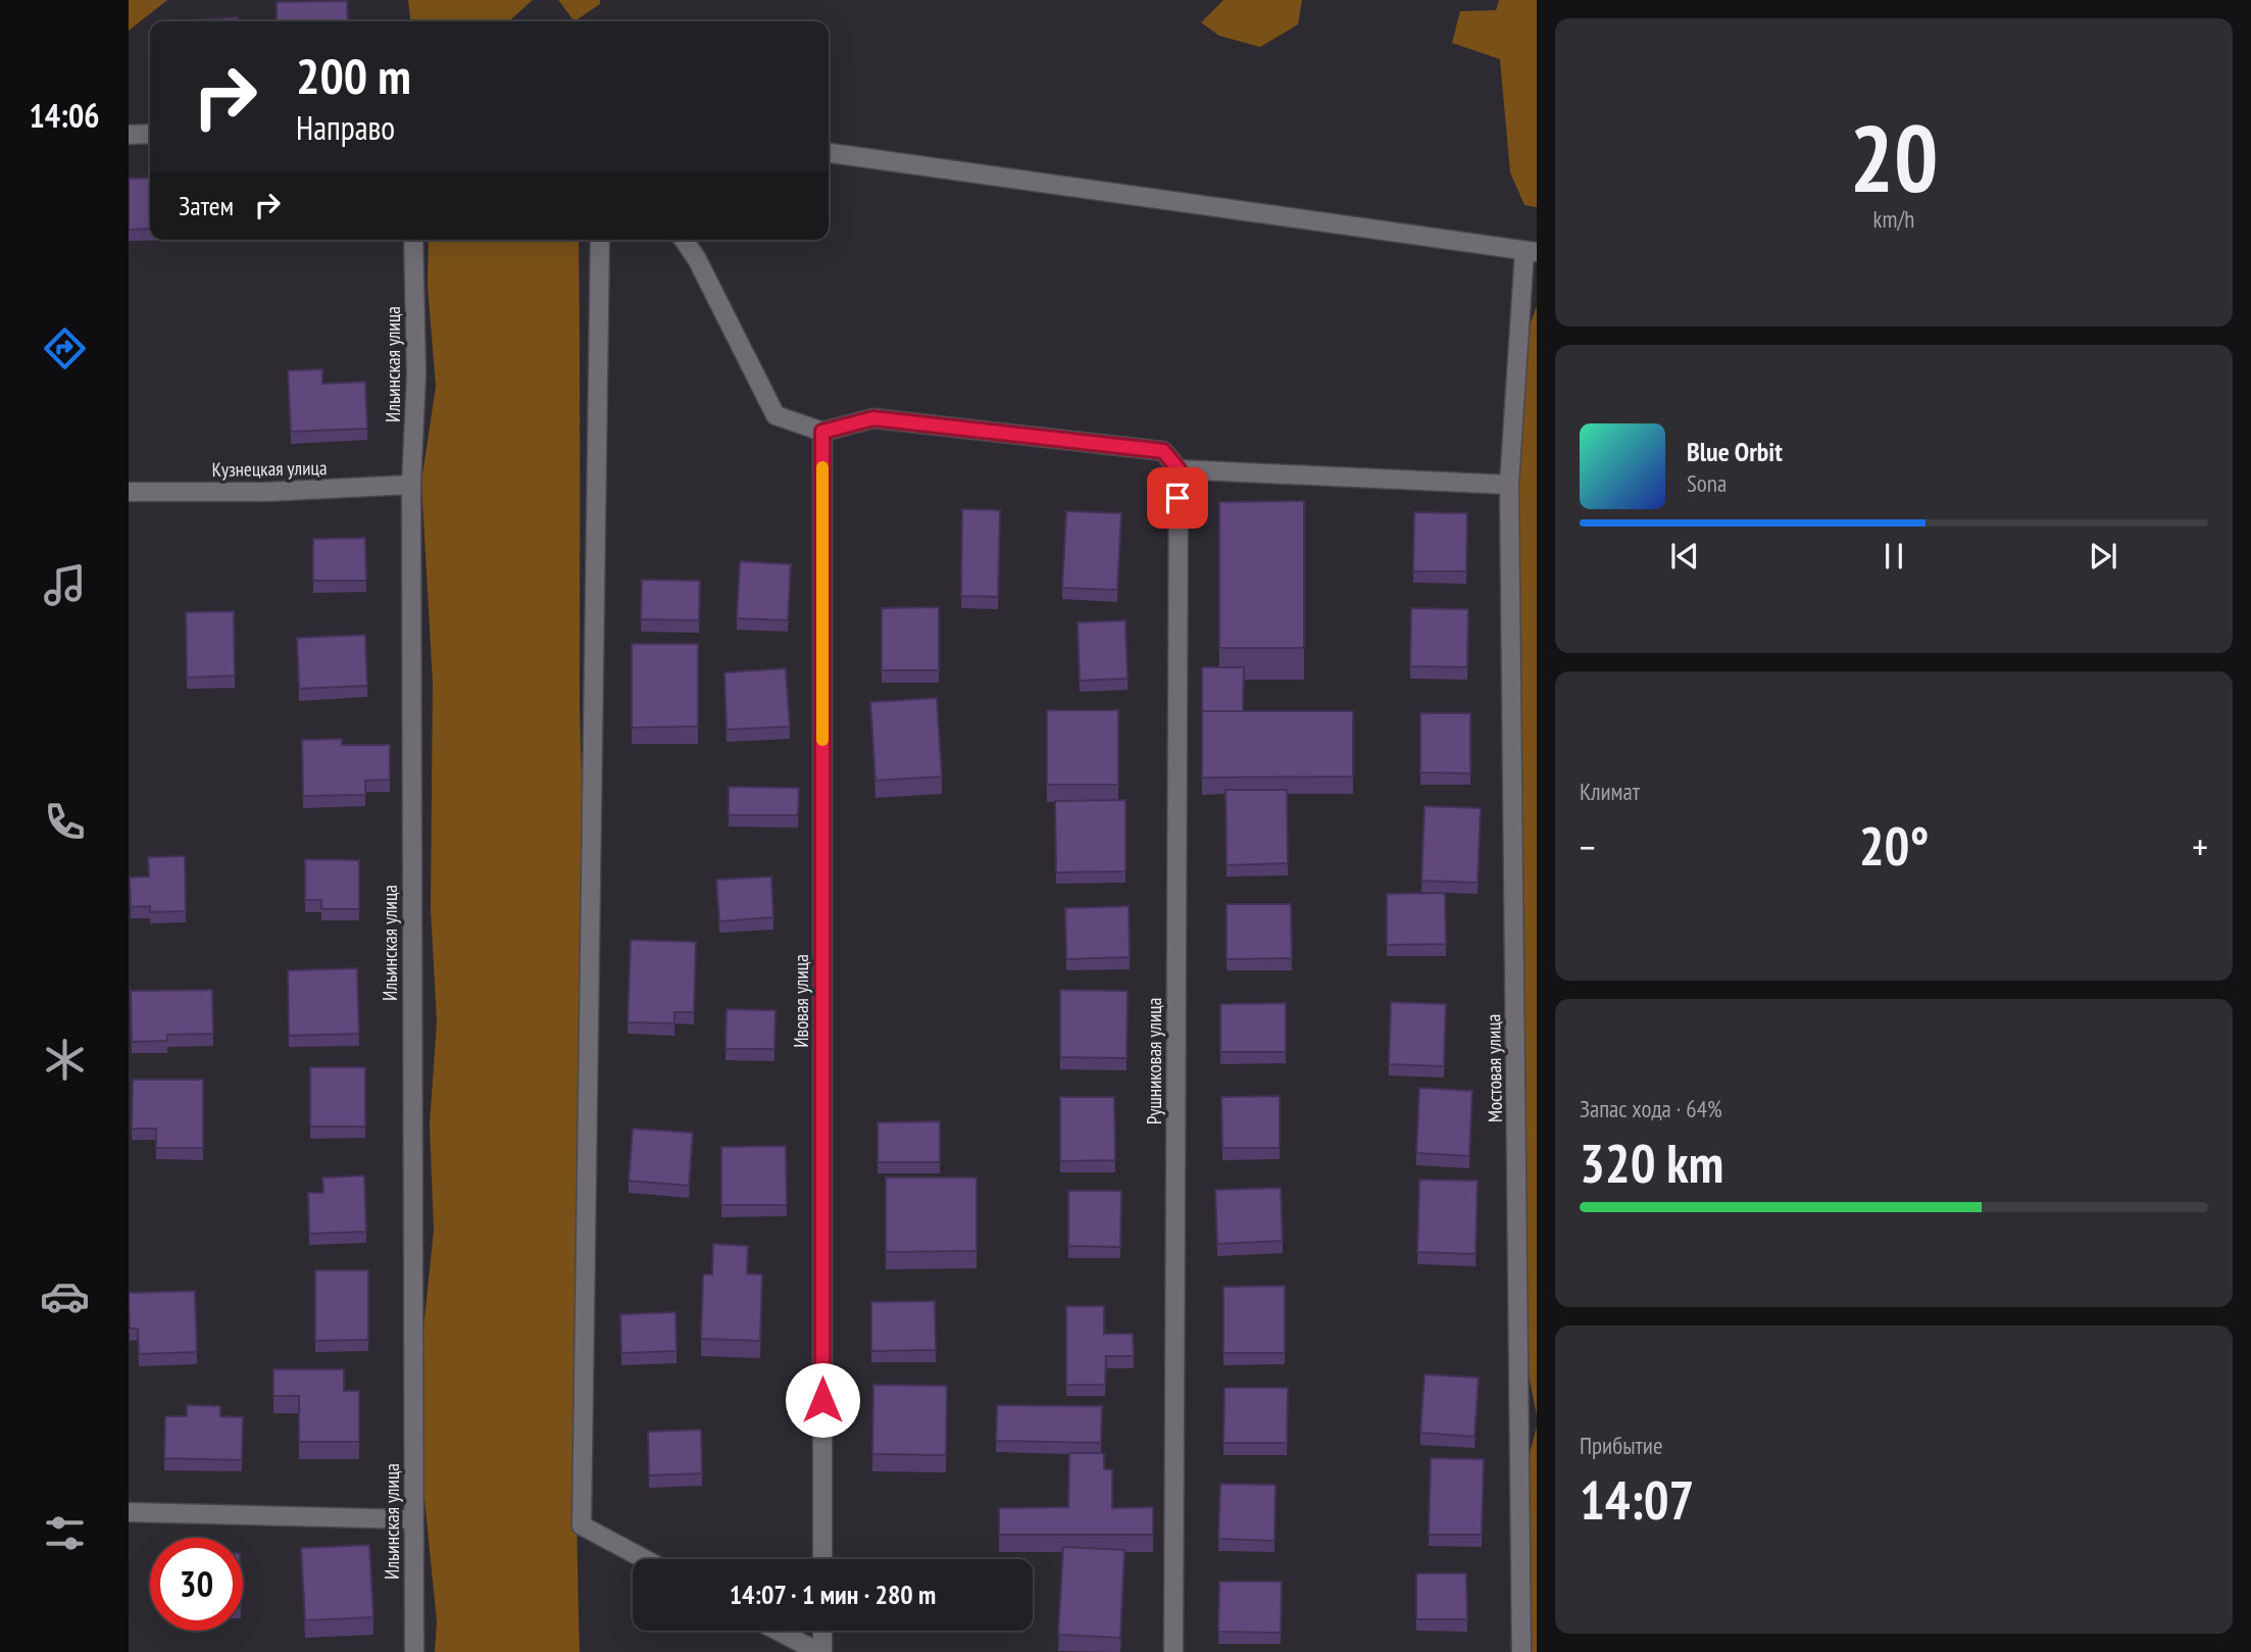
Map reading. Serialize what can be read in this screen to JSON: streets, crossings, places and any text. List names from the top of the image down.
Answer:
{
  "streets": {
    "street": [
      "Ильинская улица",
      "Кузнецкая улица",
      "Ивовая улица",
      "Рушниковая улица",
      "Мостовая улица"
    ]
  },
  "crossings": [
    ["Ильинская улица", "Кузнецкая улица"]
  ],
  "page": {
    "tabs": "14:06",
    "tile": [
      ["20", "km/h"],
      "Климат",
      ["Запас хода · 64%", "320 km"],
      ["Прибытие", "14:07"]
    ],
    "turn": ["200 m", "Направо"],
    "then": "Затем",
    "song": ["Blue Orbit", "Sona"],
    "heat": ["−", "20°", "+"],
    "limit": "30",
    "trip": "14:07 · 1 мин · 280 m"
  }
}
